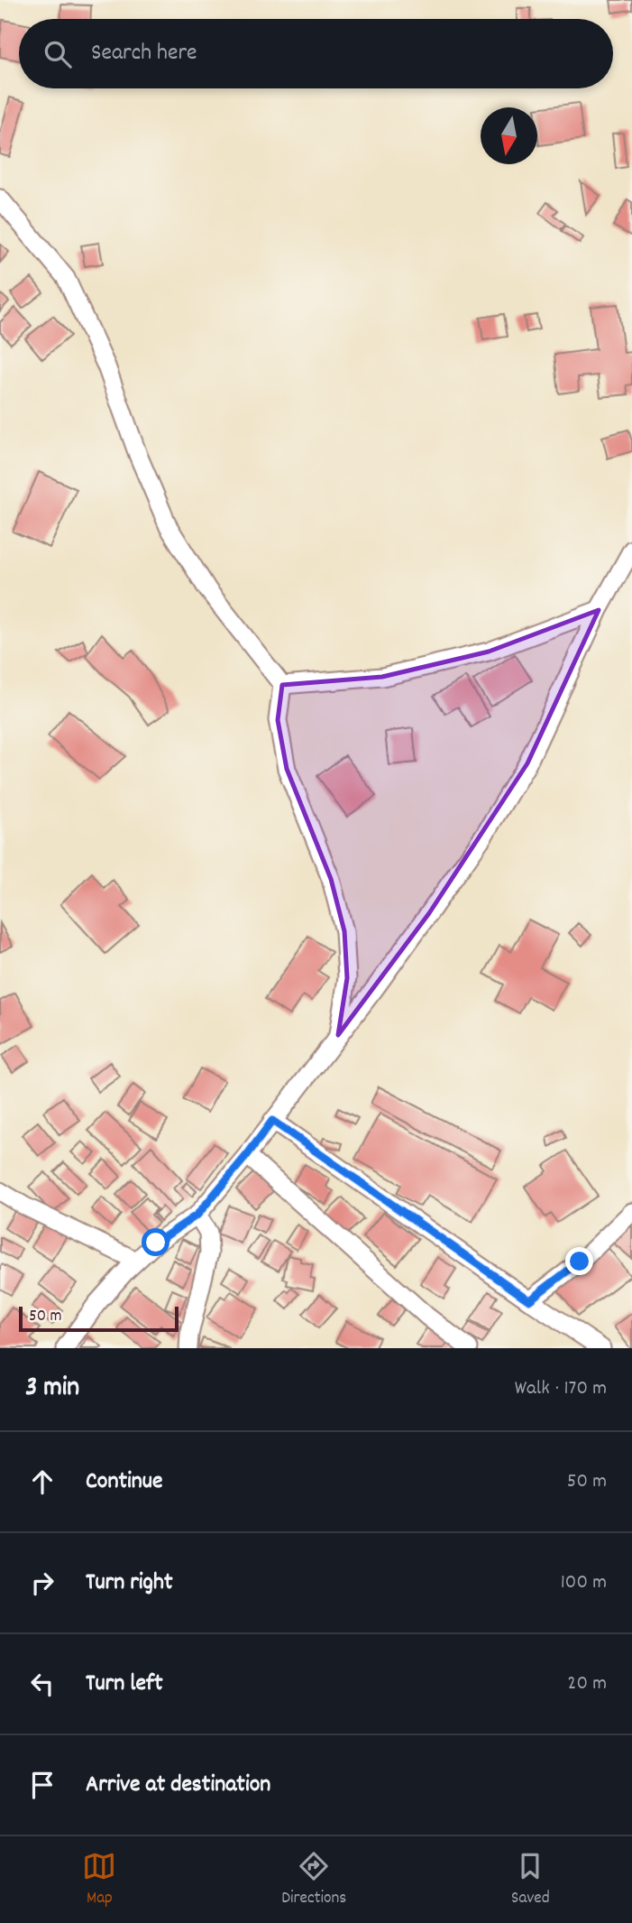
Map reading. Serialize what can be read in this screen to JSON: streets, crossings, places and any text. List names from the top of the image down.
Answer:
{
  "scale_bar": "50 m",
  "north": "bottom",
  "page": {
    "search": "Search here",
    "scale": "50 m",
    "heading": ["3 min", "Walk · 170 m"],
    "list": [
      ["Continue", "50 m"],
      ["Turn right", "100 m"],
      ["Turn left", "20 m"],
      "Arrive at destination"
    ],
    "nav": ["Map", "Directions", "Saved"]
  }
}
